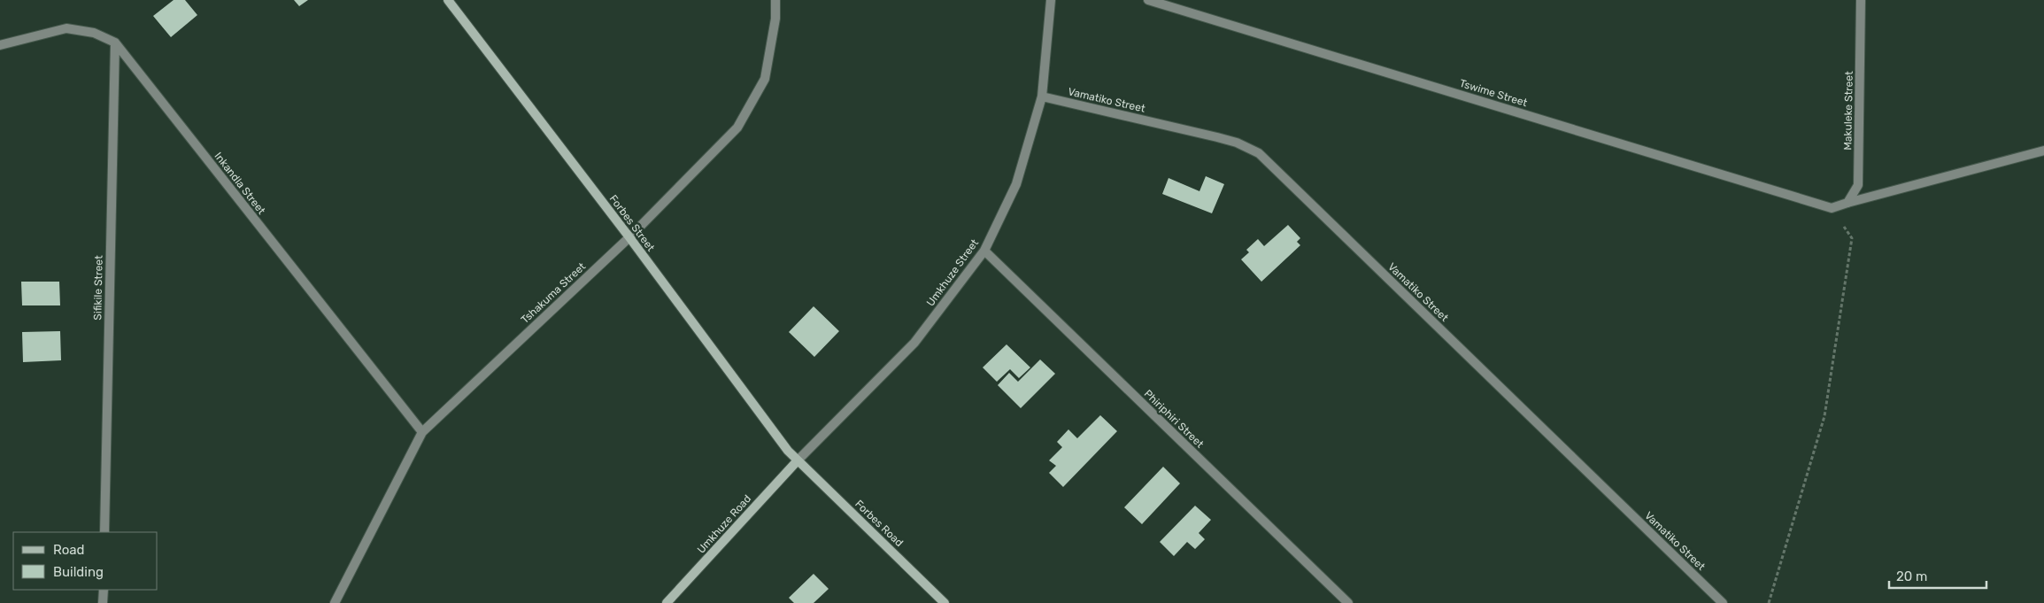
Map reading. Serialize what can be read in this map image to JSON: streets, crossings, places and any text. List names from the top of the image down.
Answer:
{
  "streets": {
    "street": [
      "Tswime Street",
      "Vamatiko Street",
      "Makuleke Street",
      "Inkandla Street",
      "Forbes Street",
      "Umkhuze Street",
      "Sifikile Street",
      "Tshakuma Street",
      "Phiriphiri Street",
      "Forbes Road",
      "Umkhuze Road"
    ]
  },
  "crossings": [
    ["Vamatiko Street", "Umkhuze Street"],
    ["Inkandla Street", "Sifikile Street"],
    ["Inkandla Street", "Tshakuma Street"],
    ["Forbes Street", "Umkhuze Street"],
    ["Forbes Street", "Tshakuma Street"],
    ["Forbes Street", "Forbes Road"],
    ["Forbes Street", "Umkhuze Road"],
    ["Umkhuze Street", "Phiriphiri Street"],
    ["Umkhuze Street", "Forbes Road"],
    ["Umkhuze Street", "Umkhuze Road"],
    ["Forbes Road", "Umkhuze Road"]
  ],
  "legend": ["Road", "Building"],
  "scale_bar": "20 m"
}
